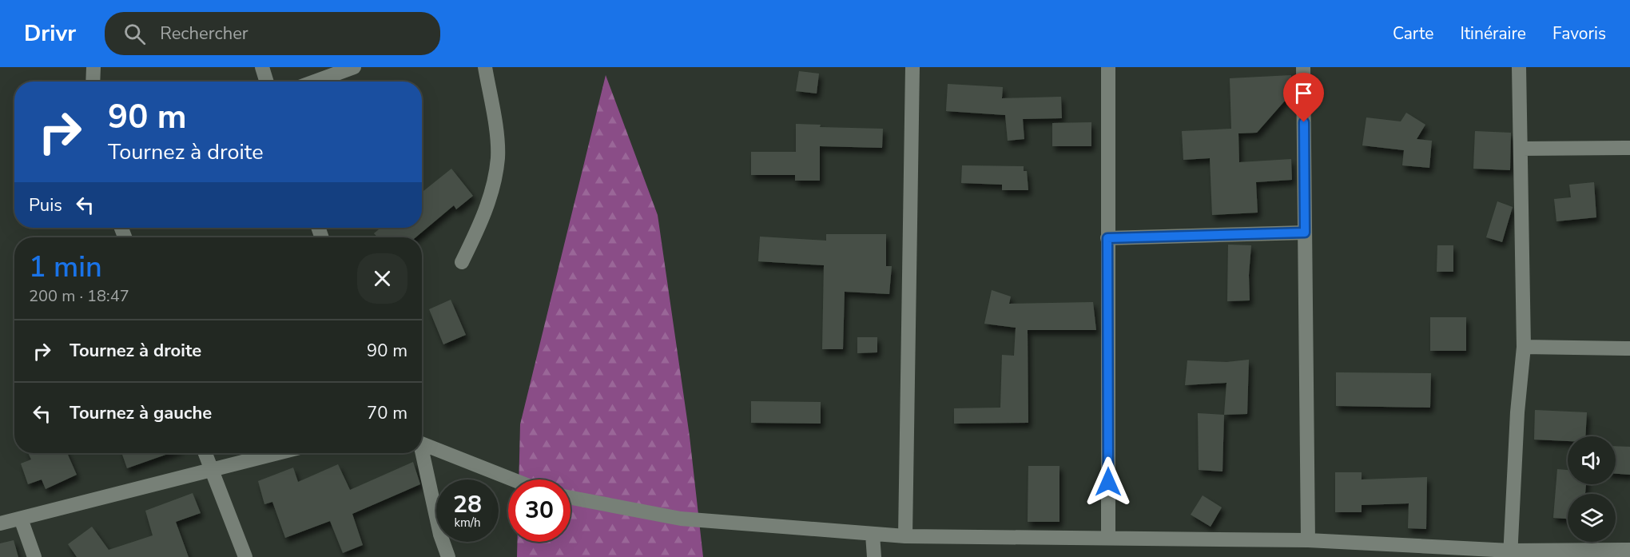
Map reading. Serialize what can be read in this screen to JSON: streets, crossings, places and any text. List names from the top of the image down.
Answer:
{
  "page": {
    "header": "Drivr",
    "search": "Rechercher",
    "nav": ["Carte", "Itinéraire", "Favoris"],
    "turn": ["90 m", "Tournez à droite"],
    "then": "Puis",
    "heading": ["1 min", "200 m · 18:47"],
    "list": [
      {
        "name": "Tournez à droite",
        "value": "90 m"
      },
      {
        "name": "Tournez à gauche",
        "value": "70 m"
      }
    ],
    "speed": "28 km/h",
    "limit": "30"
  }
}
